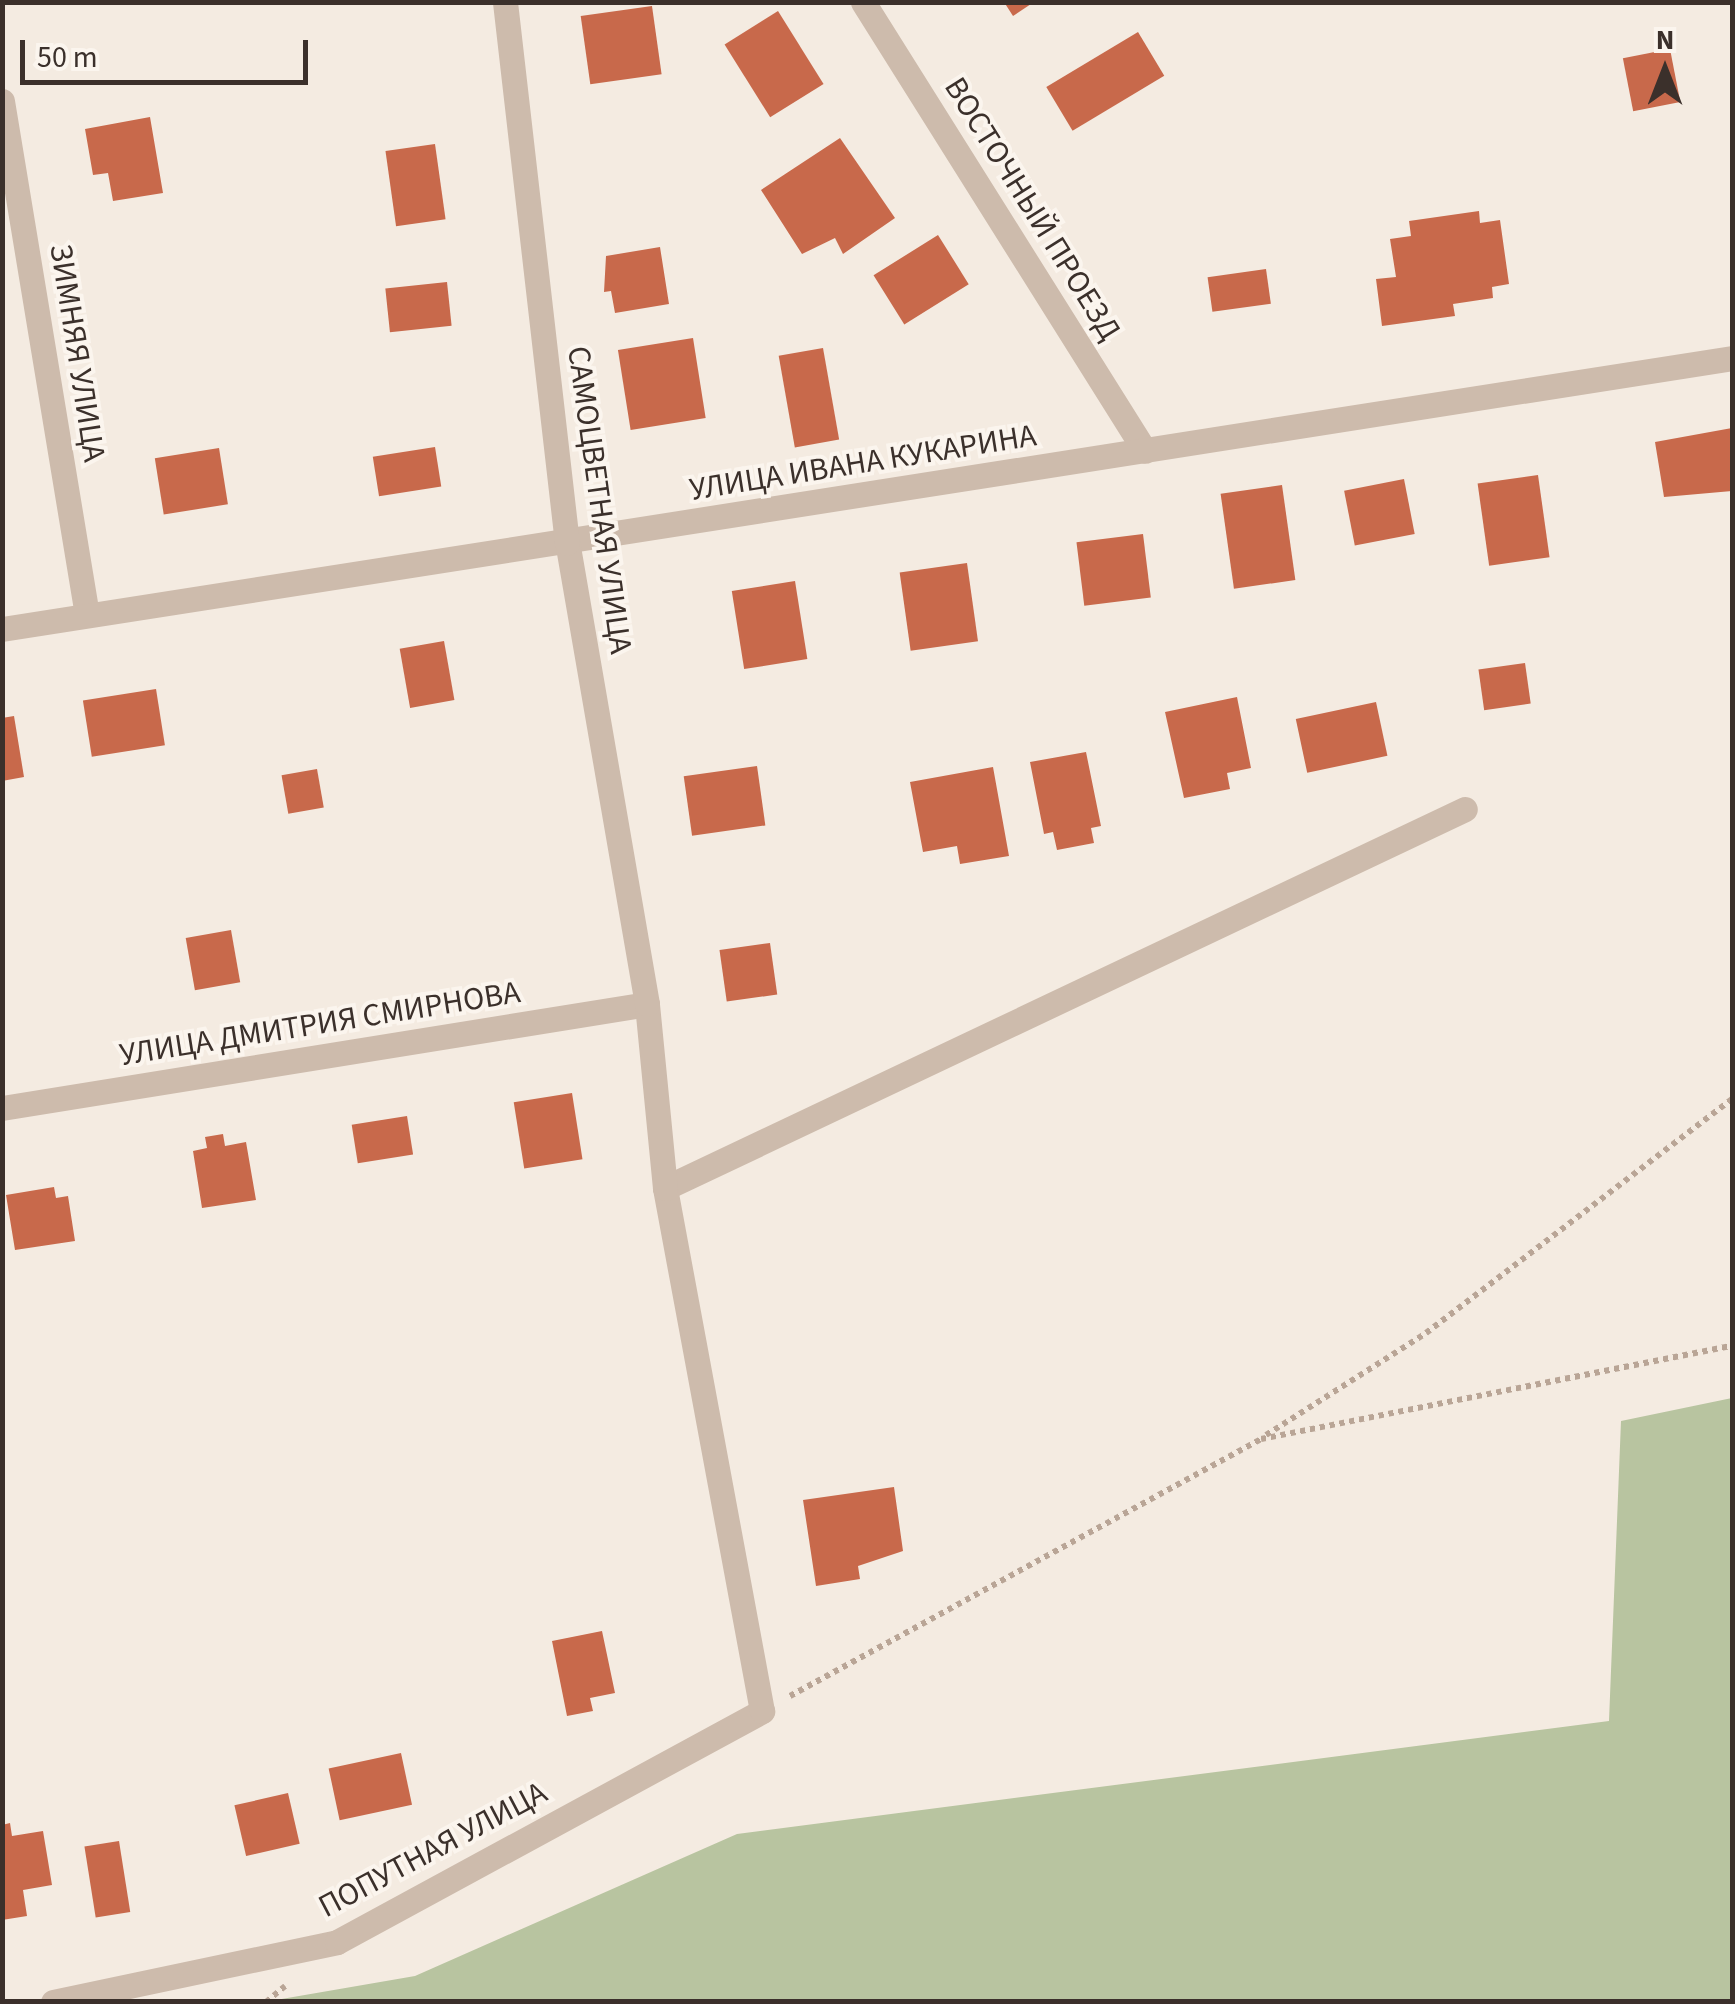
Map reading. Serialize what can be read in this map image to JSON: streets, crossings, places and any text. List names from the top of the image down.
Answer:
{
  "streets": {
    "street": [
      "ВОСТОЧНЫЙ ПРОЕЗД",
      "ЗИМНЯЯ УЛИЦА",
      "УЛИЦА ИВАНА КУКАРИНА",
      "САМОЦВЕТНАЯ УЛИЦА",
      "УЛИЦА ДМИТРИЯ СМИРНОВА",
      "ПОПУТНАЯ УЛИЦА"
    ]
  },
  "crossings": [
    ["ВОСТОЧНЫЙ ПРОЕЗД", "УЛИЦА ИВАНА КУКАРИНА"],
    ["ЗИМНЯЯ УЛИЦА", "УЛИЦА ИВАНА КУКАРИНА"],
    ["УЛИЦА ИВАНА КУКАРИНА", "САМОЦВЕТНАЯ УЛИЦА"],
    ["САМОЦВЕТНАЯ УЛИЦА", "УЛИЦА ДМИТРИЯ СМИРНОВА"],
    ["САМОЦВЕТНАЯ УЛИЦА", "ПОПУТНАЯ УЛИЦА"]
  ],
  "scale_bar": "50 m",
  "north": "top"
}
